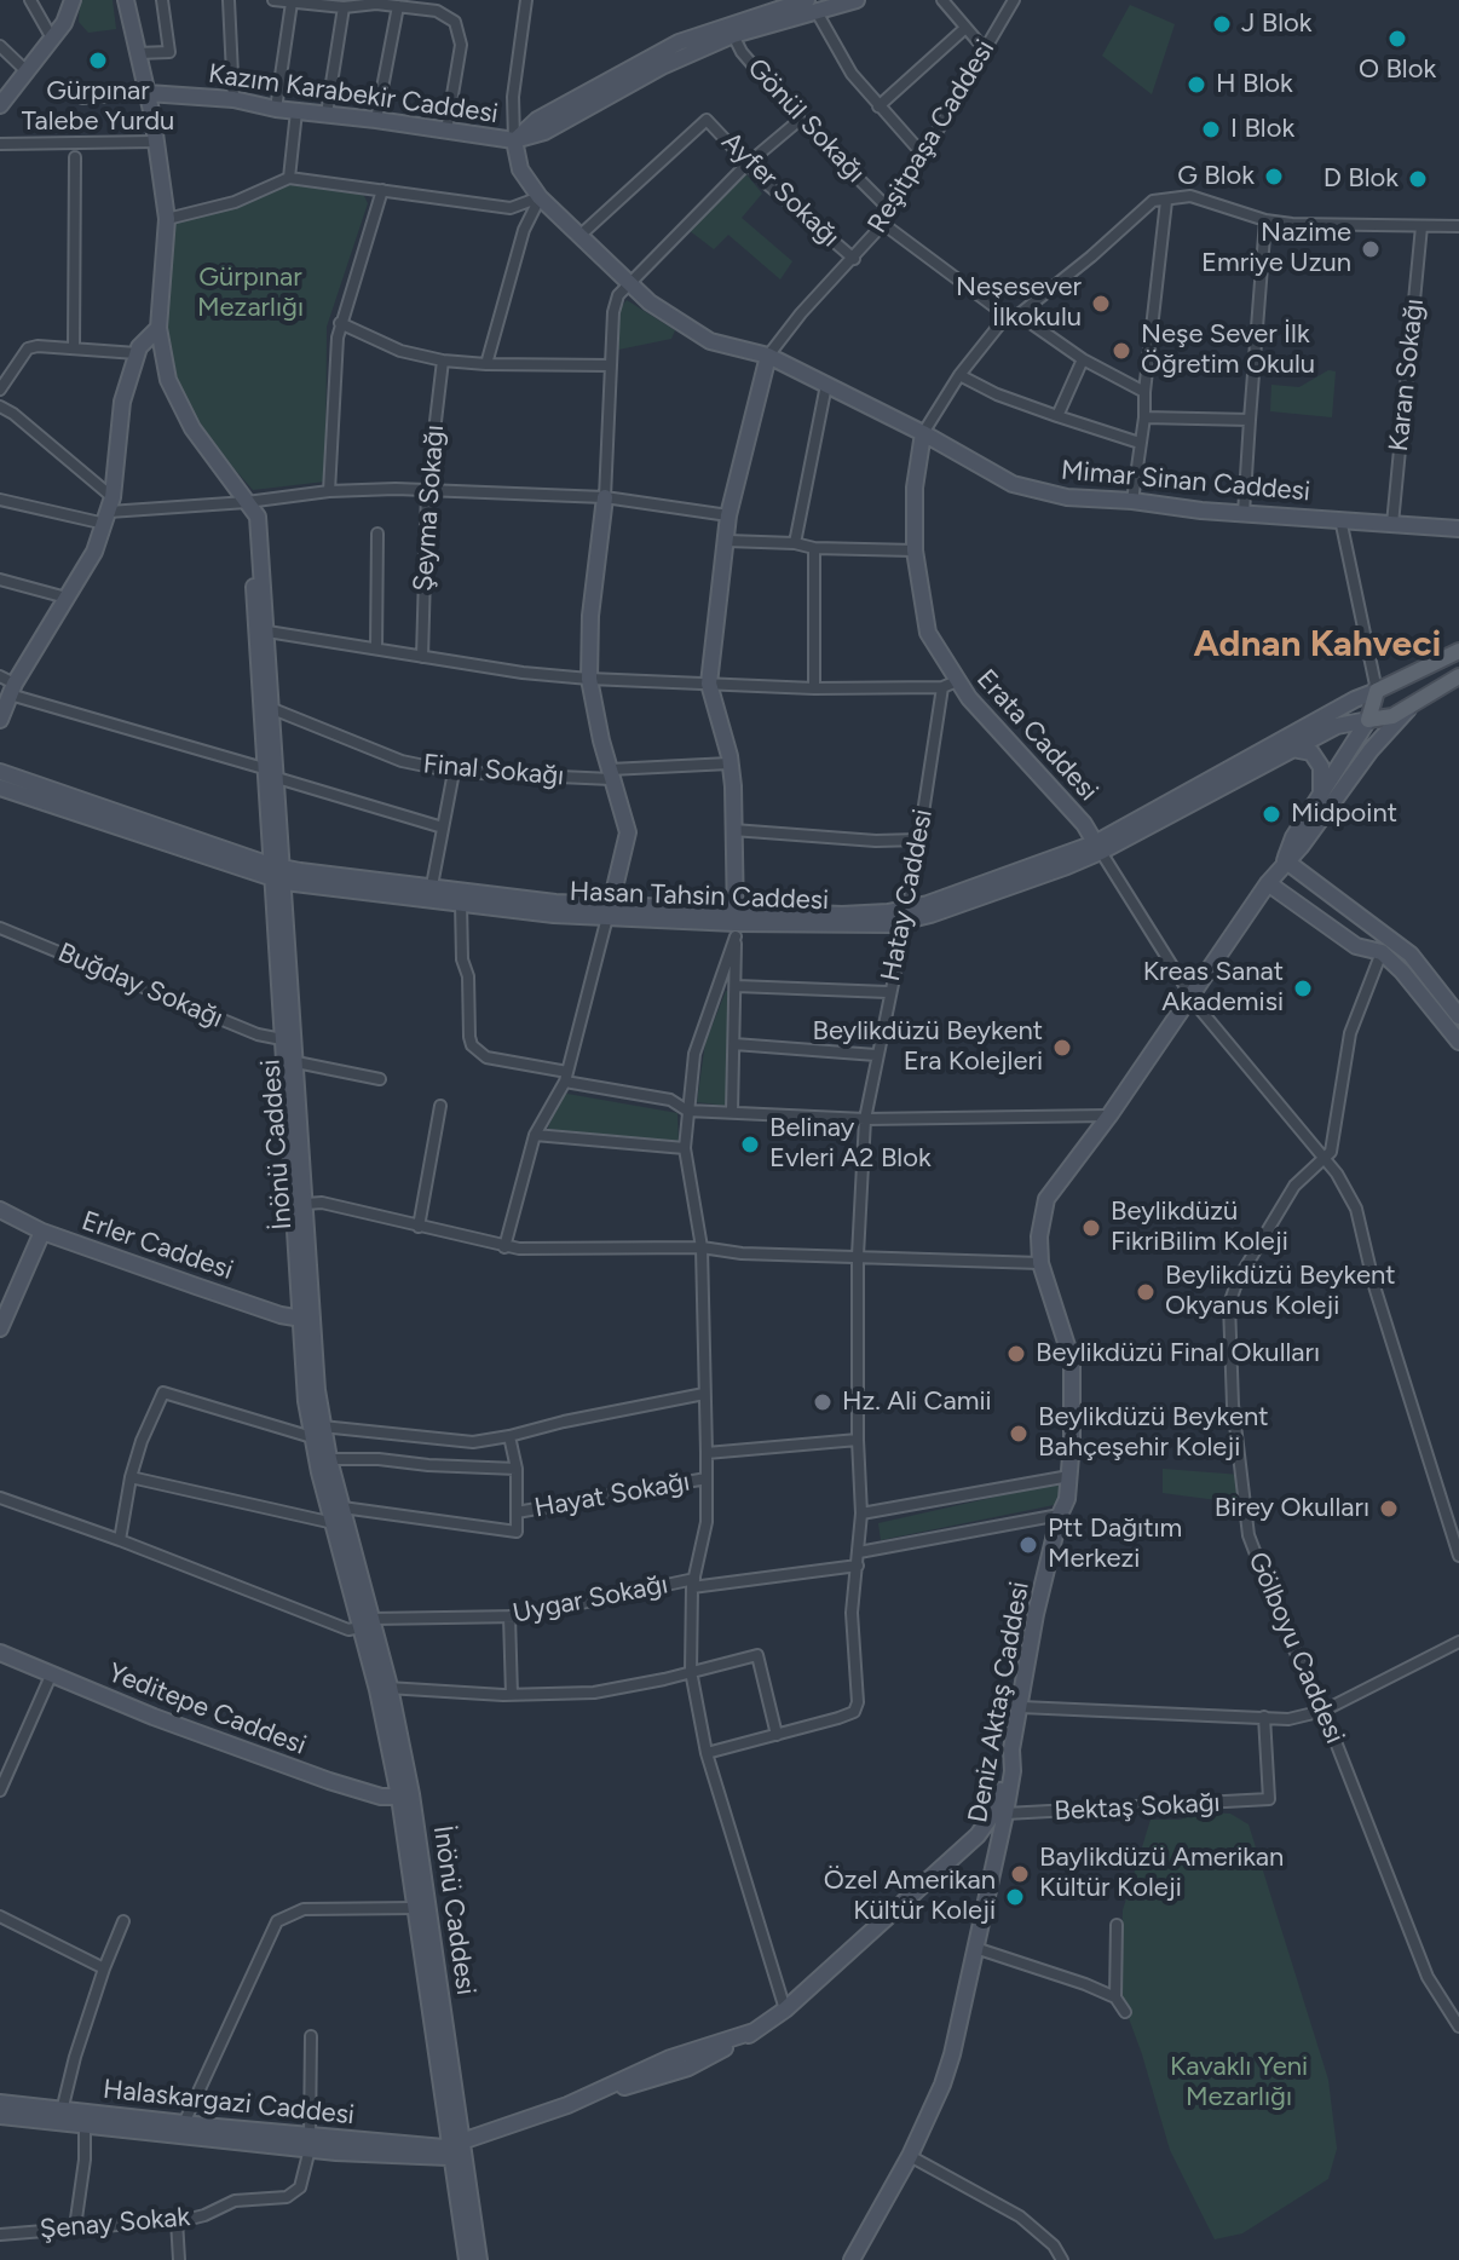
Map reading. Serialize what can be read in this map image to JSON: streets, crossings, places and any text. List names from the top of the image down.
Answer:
{
  "streets": {
    "street": [
      "Kazım Karabekir Caddesi",
      "Gönül Sokağı",
      "Reşitpaşa Caddesi",
      "Ayfer Sokağı",
      "Karan Sokağı",
      "Mimar Sinan Caddesi",
      "Şeyma Sokağı",
      "Erata Caddesi",
      "Final Sokağı",
      "Hatay Caddesi",
      "Hasan Tahsin Caddesi",
      "Buğday Sokağı",
      "İnönü Caddesi",
      "Erler Caddesi",
      "Hayat Sokağı",
      "Uygar Sokağı",
      "Gölboyu Caddesi",
      "Deniz Aktaş Caddesi",
      "Yeditepe Caddesi",
      "Bektaş Sokağı",
      "Halaskargazi Caddesi",
      "Şenay Sokak"
    ]
  },
  "crossings": [
    ["Kazım Karabekir Caddesi", "Gönül Sokağı"],
    ["Gönül Sokağı", "Reşitpaşa Caddesi"],
    ["Reşitpaşa Caddesi", "Ayfer Sokağı"],
    ["Reşitpaşa Caddesi", "Mimar Sinan Caddesi"],
    ["Karan Sokağı", "Mimar Sinan Caddesi"],
    ["Mimar Sinan Caddesi", "Erata Caddesi"],
    ["Erata Caddesi", "Hatay Caddesi"],
    ["Erata Caddesi", "Hasan Tahsin Caddesi"],
    ["Final Sokağı", "İnönü Caddesi"],
    ["Hatay Caddesi", "Hasan Tahsin Caddesi"],
    ["Hatay Caddesi", "Uygar Sokağı"],
    ["Hasan Tahsin Caddesi", "İnönü Caddesi"],
    ["Deniz Aktaş Caddesi", "Bektaş Sokağı"]
  ],
  "districts": ["Adnan Kahveci"],
  "parks": ["Gürpınar Mezarlığı", "Kavaklı Yeni Mezarlığı"],
  "places": [
    "J Blok",
    "O Blok",
    "Gürpınar Talebe Yurdu",
    "H Blok",
    "I Blok",
    "G Blok",
    "D Blok",
    "Nazime Emriye Uzun",
    "Neşesever İlkokulu",
    "Neşe Sever İlk Öğretim Okulu",
    "Midpoint",
    "Kreas Sanat Akademisi",
    "Beylikdüzü Beykent Era Kolejleri",
    "Belinay Evleri A2 Blok",
    "Beylikdüzü FikriBilim Koleji",
    "Beylikdüzü Beykent Okyanus Koleji",
    "Beylikdüzü Final Okulları",
    "Hz. Ali Camii",
    "Beylikdüzü Beykent Bahçeşehir Koleji",
    "Birey Okulları",
    "Ptt Dağıtım Merkezi",
    "Baylikdüzü Amerikan Kültür Koleji",
    "Özel Amerikan Kültür Koleji"
  ]
}
